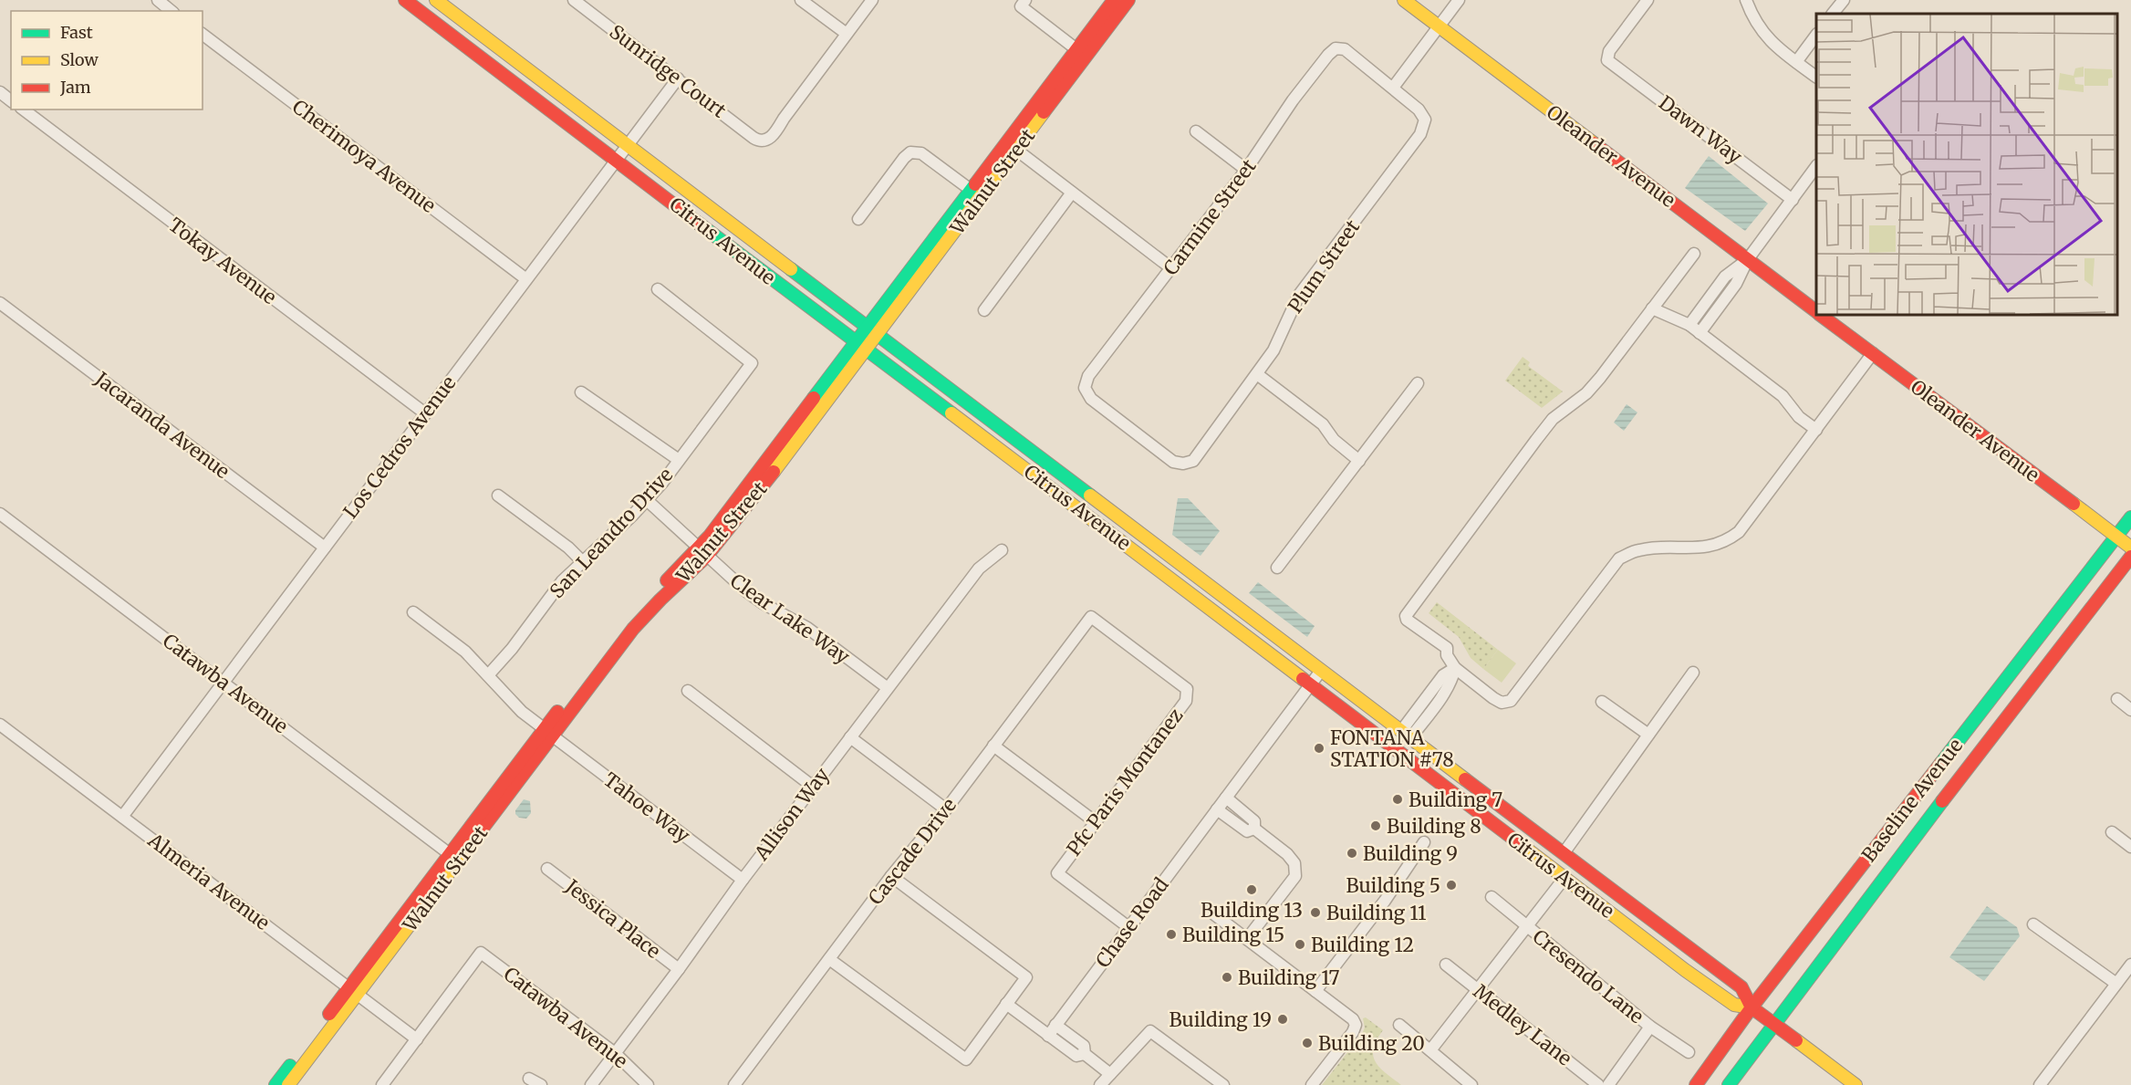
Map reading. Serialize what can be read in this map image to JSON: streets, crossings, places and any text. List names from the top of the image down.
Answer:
{
  "streets": {
    "main road": [
      "Oleander Avenue",
      "Walnut Street",
      "Citrus Avenue",
      "Baseline Avenue"
    ],
    "street": [
      "Sunridge Court",
      "Dawn Way",
      "Cherimoya Avenue",
      "Carmine Street",
      "Tokay Avenue",
      "Plum Street",
      "Jacaranda Avenue",
      "Los Cedros Avenue",
      "San Leandro Drive",
      "Clear Lake Way",
      "Catawba Avenue",
      "Pfc Paris Montanez",
      "Tahoe Way",
      "Allison Way",
      "Cascade Drive",
      "Almeria Avenue",
      "Jessica Place",
      "Chase Road",
      "Cresendo Lane",
      "Medley Lane"
    ]
  },
  "crossings": [
    ["Sunridge Court", "Los Cedros Avenue"],
    ["Cherimoya Avenue", "Los Cedros Avenue"],
    ["Oleander Avenue", "Baseline Avenue"],
    ["Walnut Street", "Citrus Avenue"],
    ["Walnut Street", "Clear Lake Way"],
    ["Walnut Street", "Catawba Avenue"],
    ["Walnut Street", "Tahoe Way"],
    ["Walnut Street", "Almeria Avenue"],
    ["Carmine Street", "Plum Street"],
    ["Citrus Avenue", "Los Cedros Avenue"],
    ["Citrus Avenue", "Baseline Avenue"],
    ["Citrus Avenue", "Chase Road"],
    ["Tokay Avenue", "Los Cedros Avenue"],
    ["Jacaranda Avenue", "Los Cedros Avenue"],
    ["Los Cedros Avenue", "Catawba Avenue"],
    ["Los Cedros Avenue", "Almeria Avenue"],
    ["San Leandro Drive", "Clear Lake Way"],
    ["San Leandro Drive", "Tahoe Way"],
    ["Clear Lake Way", "Allison Way"],
    ["Catawba Avenue", "Allison Way"],
    ["Catawba Avenue", "Almeria Avenue"],
    ["Pfc Paris Montanez", "Cascade Drive"],
    ["Pfc Paris Montanez", "Chase Road"],
    ["Tahoe Way", "Allison Way"],
    ["Allison Way", "Jessica Place"]
  ],
  "places": [
    "FONTANA STATION #78",
    "Building 7",
    "Building 8",
    "Building 9",
    "Building 5",
    "Building 13",
    "Building 11",
    "Building 15",
    "Building 12",
    "Building 17",
    "Building 19",
    "Building 20"
  ],
  "legend": ["Fast", "Slow", "Jam"]
}
